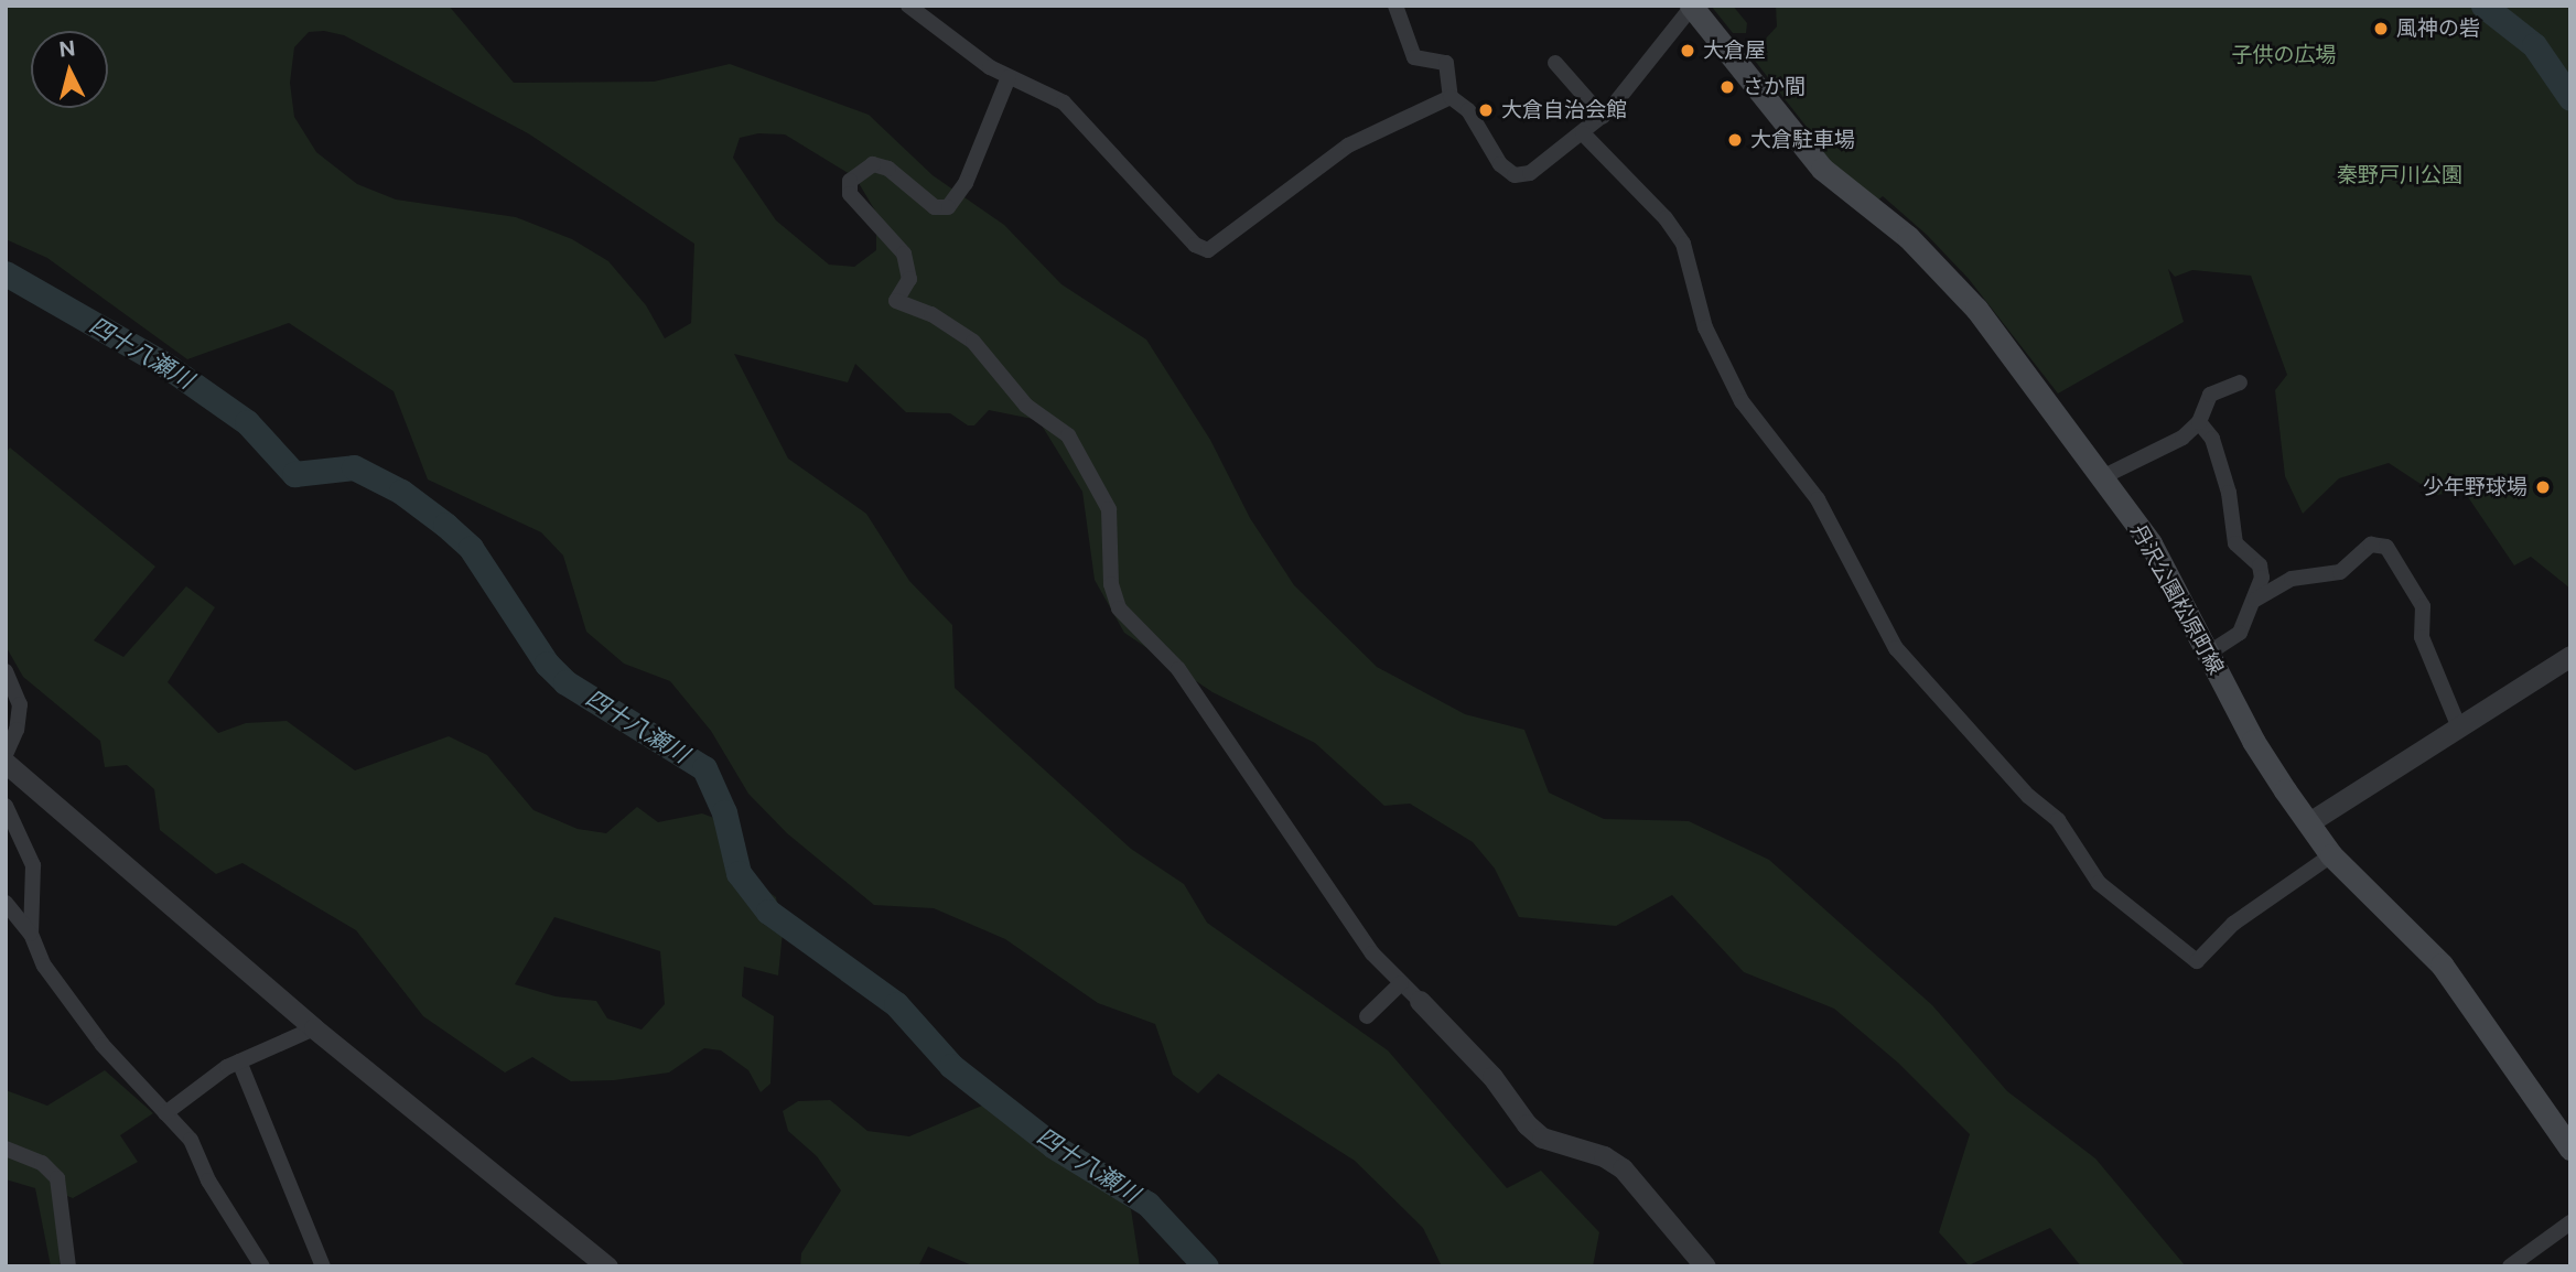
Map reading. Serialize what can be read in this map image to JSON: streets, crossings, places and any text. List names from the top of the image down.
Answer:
{
  "streets": {
    "main road": ["丹沢公園松原町線"]
  },
  "water": ["四十八瀬川"],
  "parks": ["子供の広場", "秦野戸川公園"],
  "places": [
    "風神の砦",
    "大倉屋",
    "さか間",
    "大倉自治会館",
    "大倉駐車場",
    "少年野球場"
  ],
  "north": "top"
}
